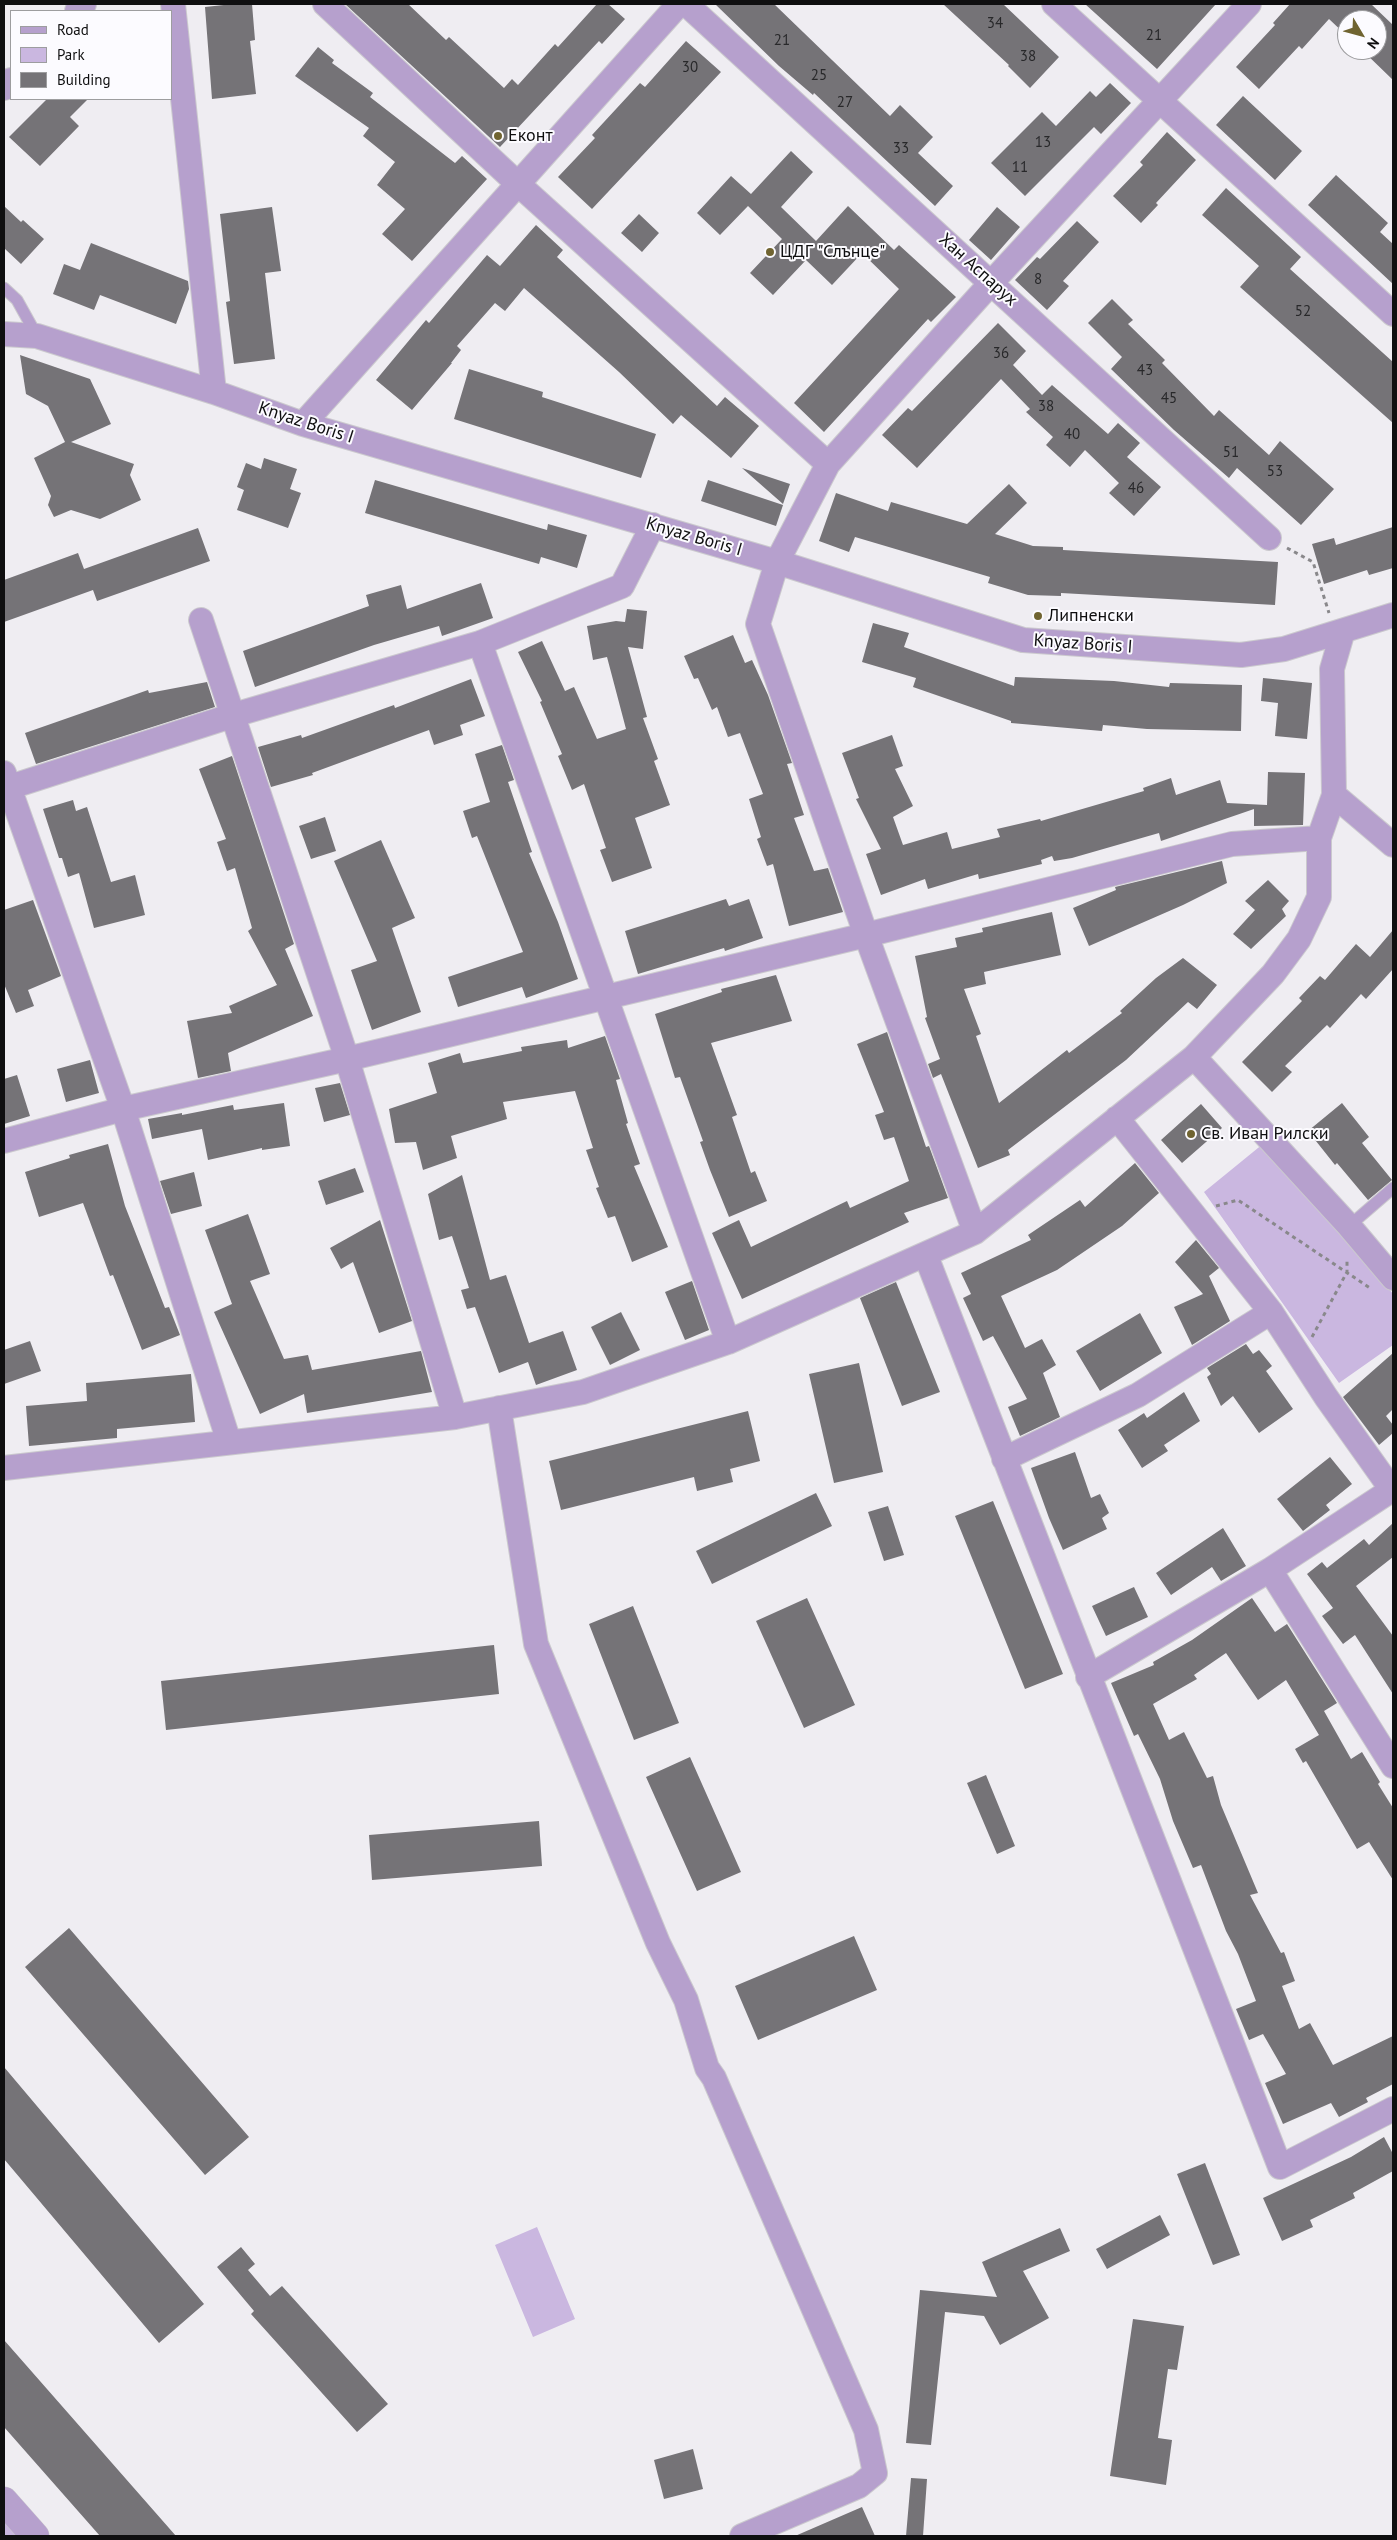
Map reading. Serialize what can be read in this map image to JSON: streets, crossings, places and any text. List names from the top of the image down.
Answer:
{
  "streets": {
    "street": ["Хан Аспарух", "Knyaz Boris I"]
  },
  "places": [
    "Еконт",
    "ЦДГ \"Слънце\"",
    "Липненски",
    "Св. Иван Рилски"
  ],
  "house_numbers": [
    "34",
    "21",
    "21",
    "38",
    "30",
    "25",
    "27",
    "13",
    "33",
    "11",
    "8",
    "52",
    "36",
    "43",
    "45",
    "38",
    "40",
    "51",
    "53",
    "46"
  ],
  "legend": ["Road", "Park", "Building"],
  "north": "bottom right"
}
